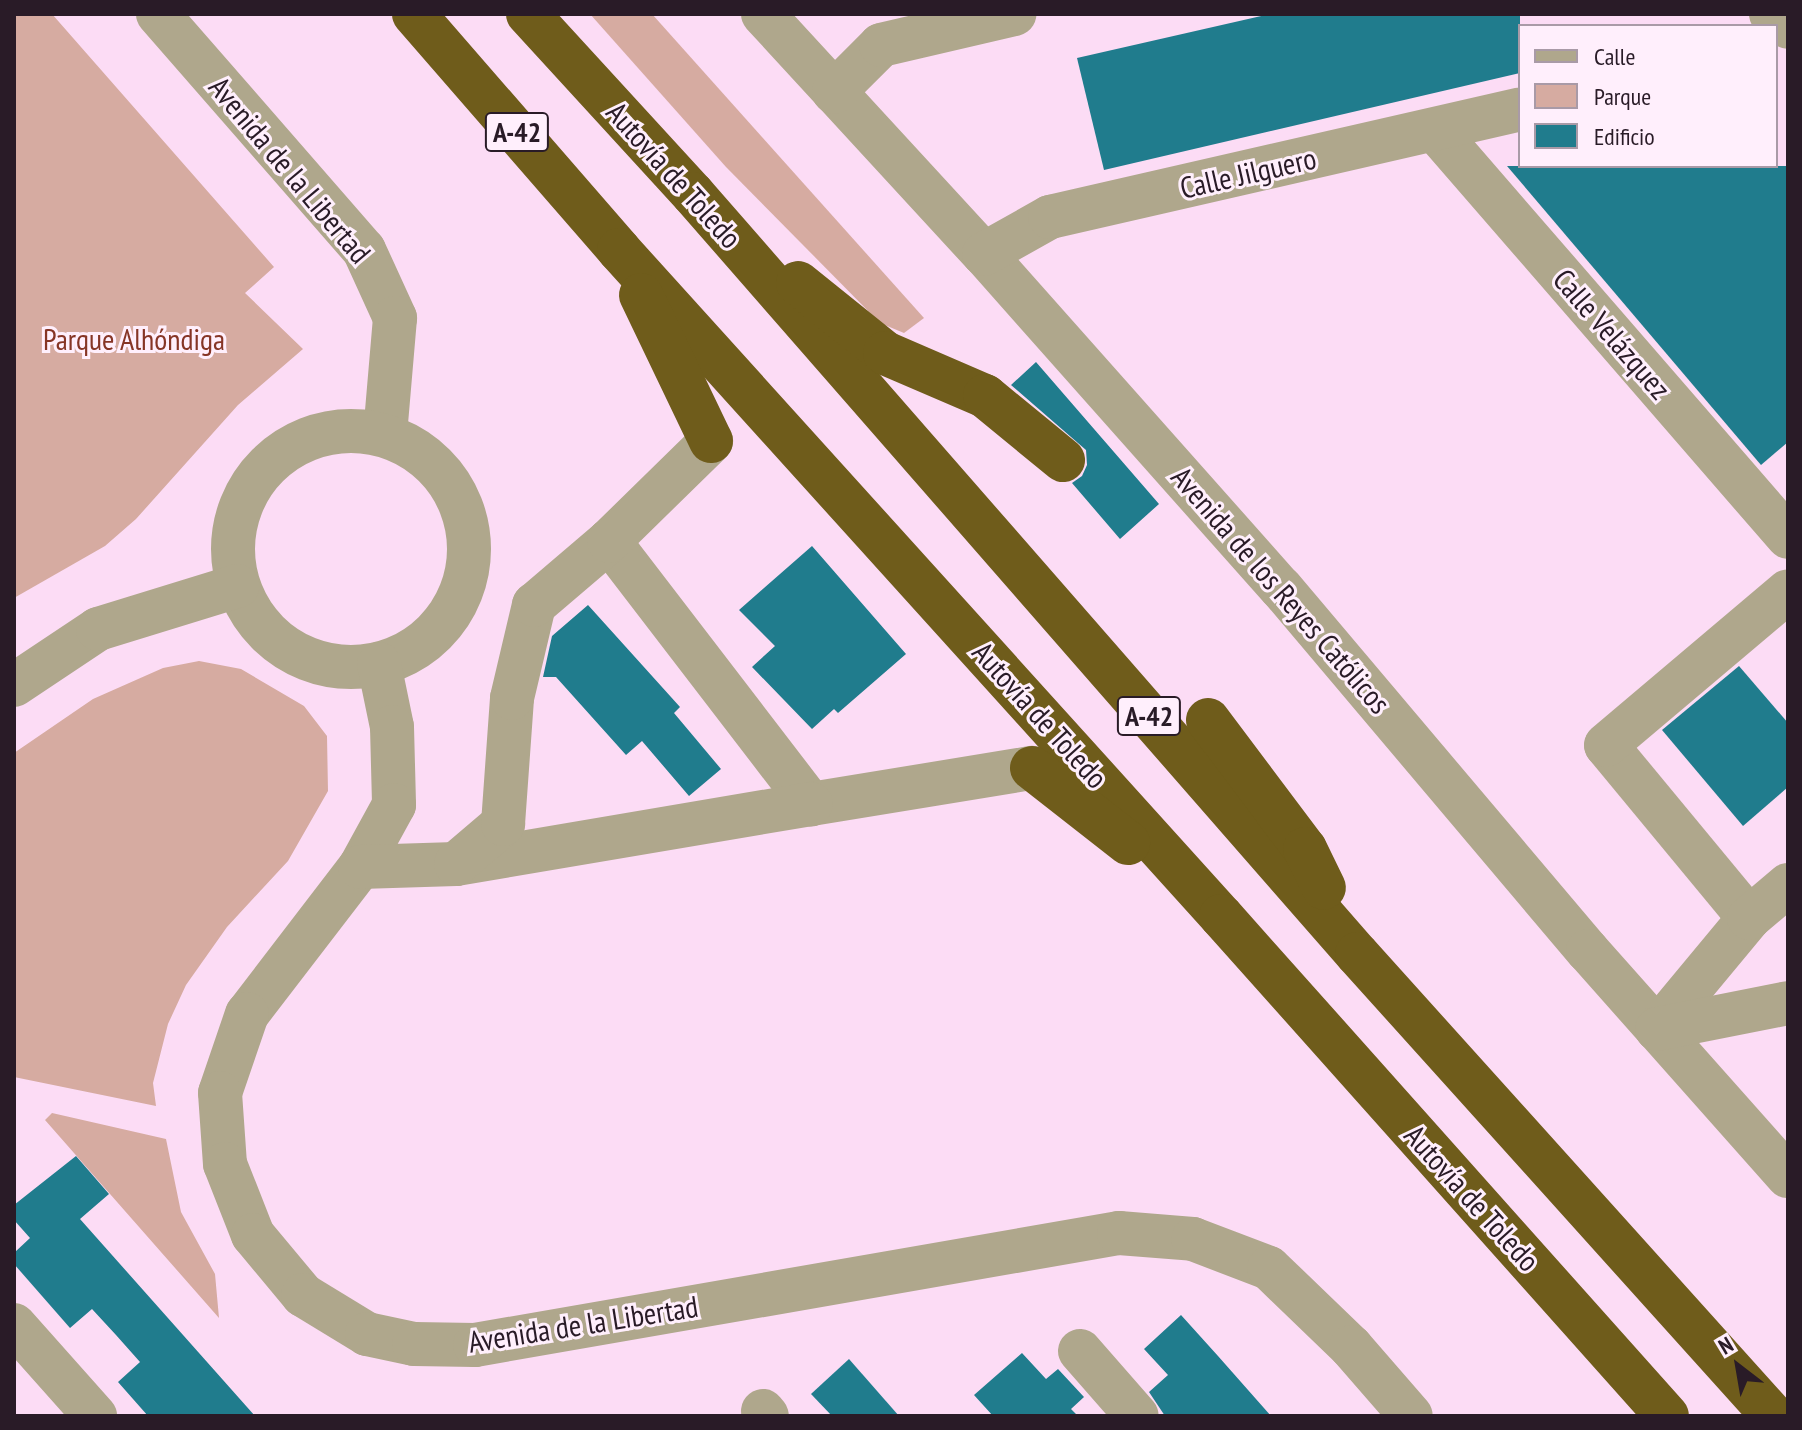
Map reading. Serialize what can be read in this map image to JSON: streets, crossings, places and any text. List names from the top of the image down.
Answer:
{
  "streets": {
    "highway": ["A-42", "Autovía de Toledo"],
    "street": [
      "Avenida de la Libertad",
      "Calle Jilguero",
      "Calle Velázquez",
      "Avenida de los Reyes Católicos"
    ]
  },
  "crossings": [
    ["Calle Jilguero", "Calle Velázquez"],
    ["Calle Jilguero", "Avenida de los Reyes Católicos"]
  ],
  "parks": ["Parque Alhóndiga"],
  "legend": ["Calle", "Parque", "Edificio"],
  "north": "top left"
}
